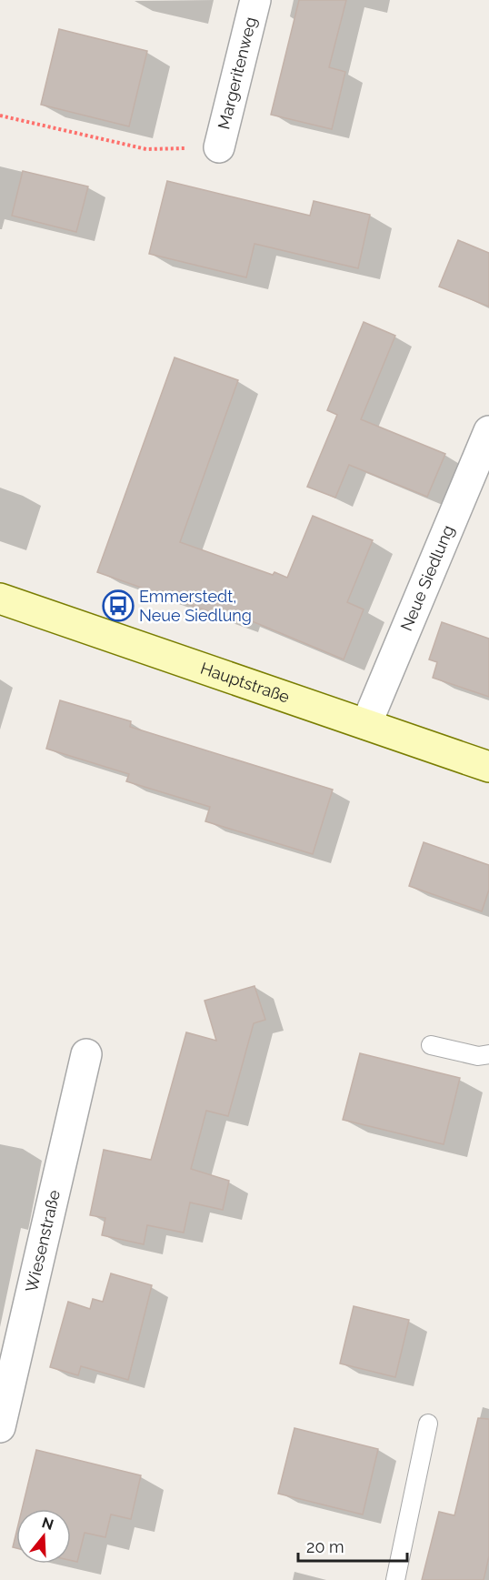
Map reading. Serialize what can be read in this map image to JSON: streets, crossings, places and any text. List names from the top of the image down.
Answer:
{
  "streets": {
    "main road": ["Hauptstraße"],
    "street": ["Margeritenweg", "Neue Siedlung", "Wiesenstraße"]
  },
  "crossings": [
    ["Neue Siedlung", "Hauptstraße"]
  ],
  "places": {
    "bus stop": ["Emmerstedt, Neue Siedlung"]
  },
  "scale_bar": "20 m",
  "north": "top"
}
